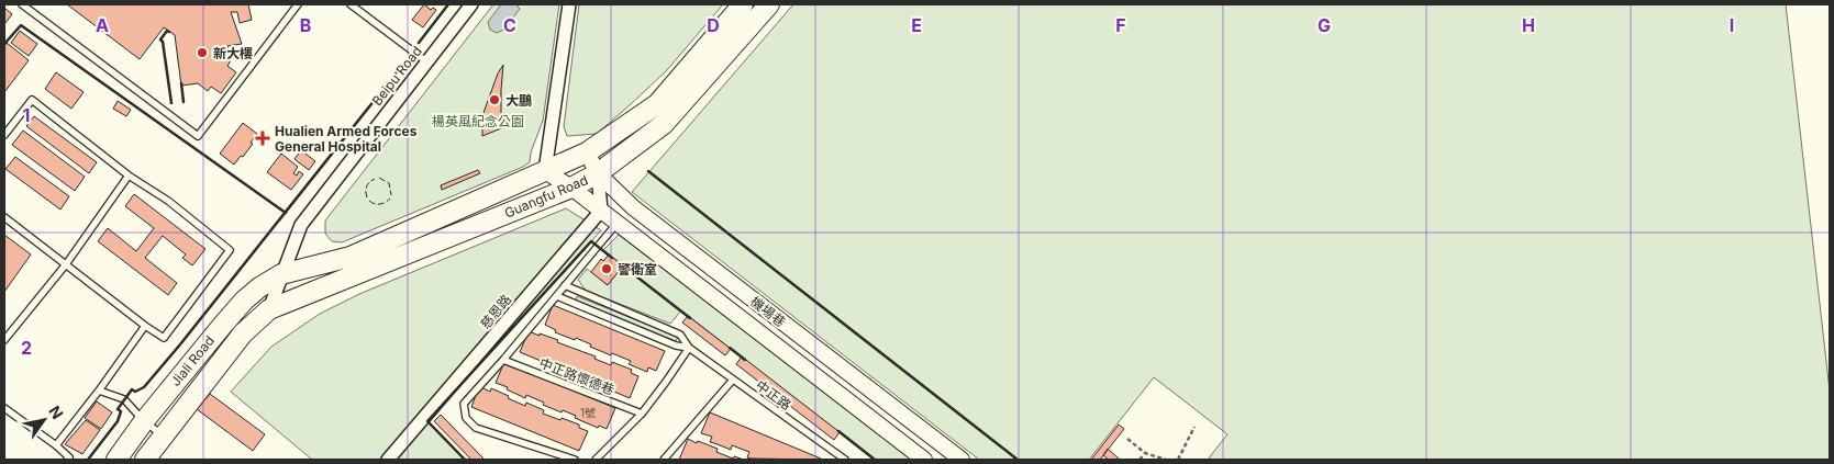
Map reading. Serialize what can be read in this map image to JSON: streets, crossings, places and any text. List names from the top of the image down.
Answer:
{
  "streets": {
    "main road": ["Guangfu Road", "Jiali Road"],
    "street": ["Beipu Road", "慈恩路", "機場巷"],
    "lane": ["中正路懷德巷", "中正路"]
  },
  "crossings": [
    ["Beipu Road", "Guangfu Road"],
    ["Beipu Road", "Jiali Road"],
    ["Guangfu Road", "機場巷"],
    ["Guangfu Road", "Jiali Road"],
    ["慈恩路", "機場巷"]
  ],
  "parks": ["楊英風紀念公園"],
  "places": {
    "other": ["新大樓", "大鵬", "警衛室"],
    "health": ["Hualien Armed Forces General Hospital"]
  },
  "house_numbers": ["1號"],
  "north": "top right",
  "grid": {
    "columns": [
      "A",
      "B",
      "C",
      "D",
      "E",
      "F",
      "G",
      "H",
      "I"
    ],
    "rows": ["1", "2"]
  }
}
